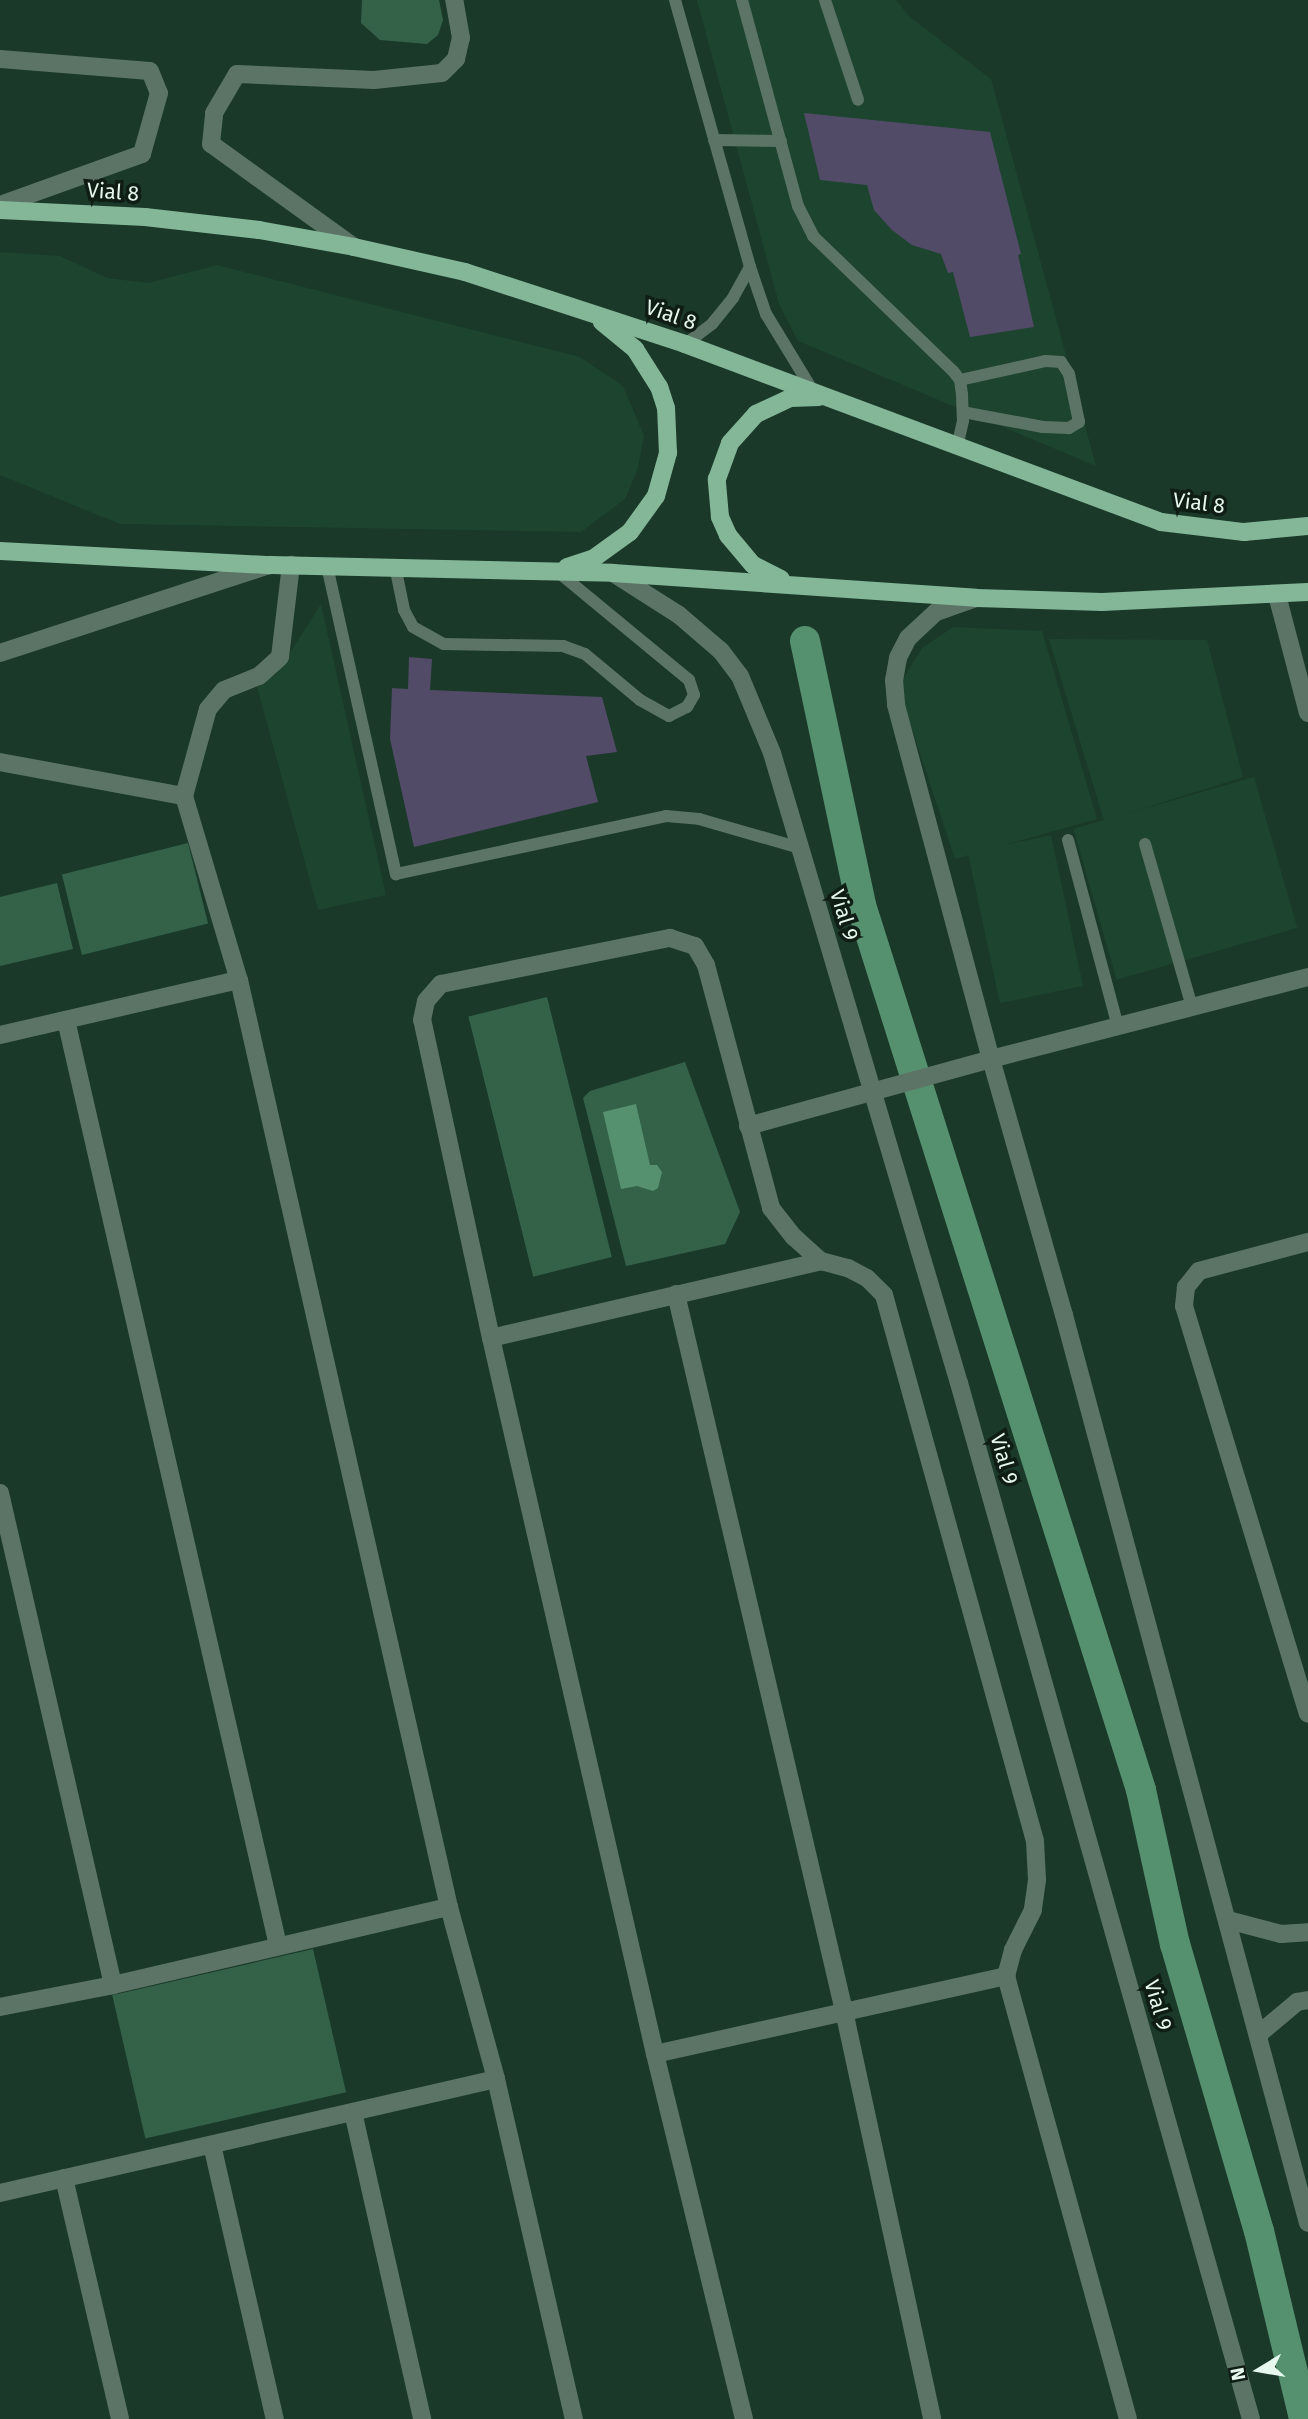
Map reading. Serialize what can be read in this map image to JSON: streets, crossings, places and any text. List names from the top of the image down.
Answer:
{
  "streets": {
    "main road": ["Vial 8"],
    "street": ["Vial 9"]
  },
  "north": "left"
}
